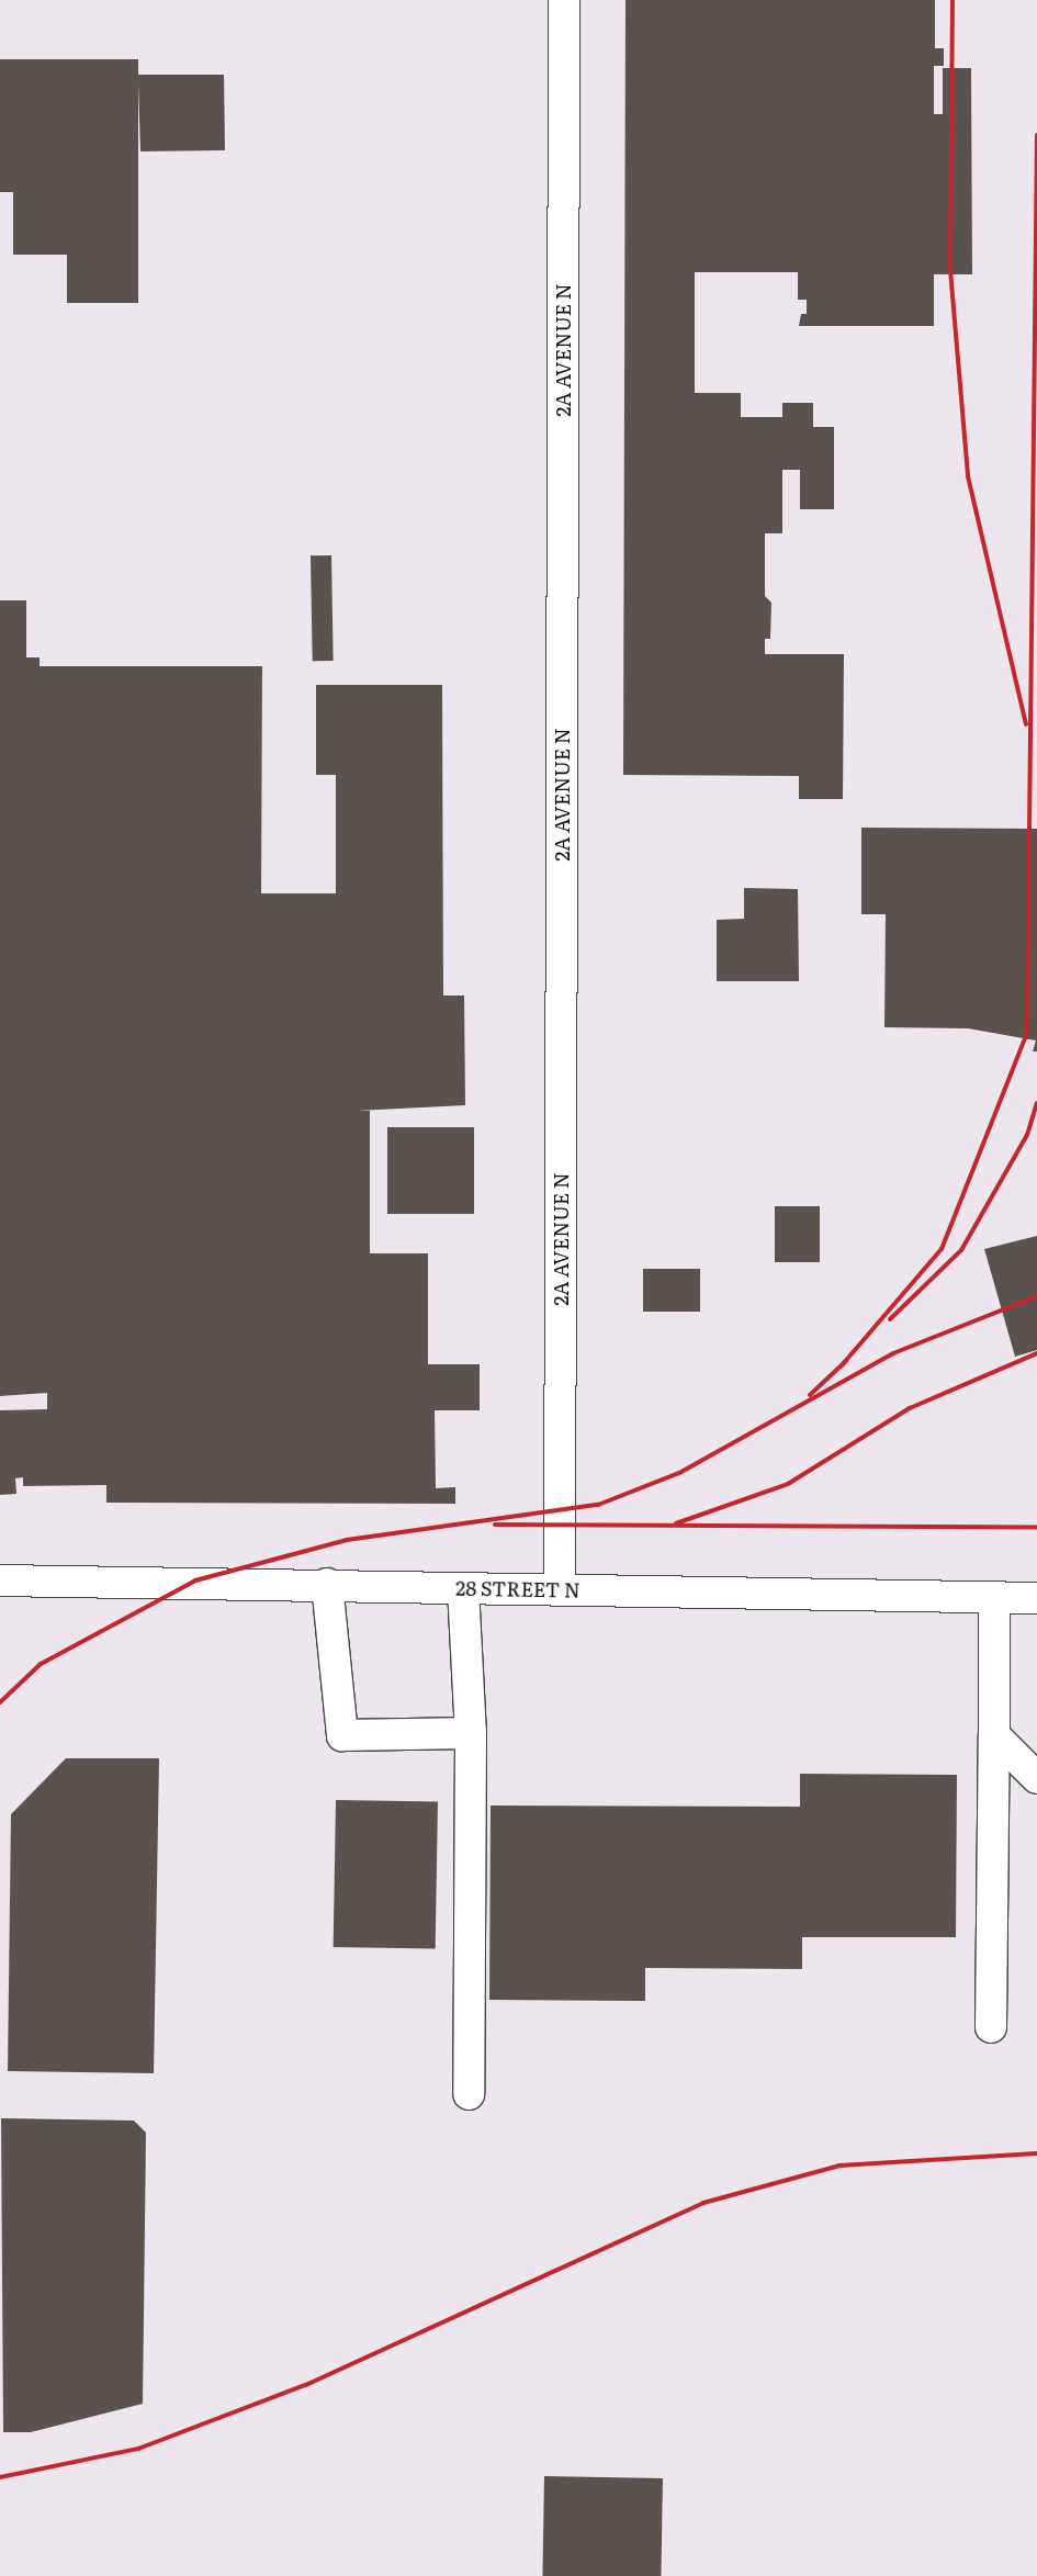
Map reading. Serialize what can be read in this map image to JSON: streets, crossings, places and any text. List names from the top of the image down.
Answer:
{
  "streets": {
    "street": ["2A AVENUE N", "28 STREET N"]
  },
  "crossings": [
    ["2A AVENUE N", "28 STREET N"]
  ]
}
